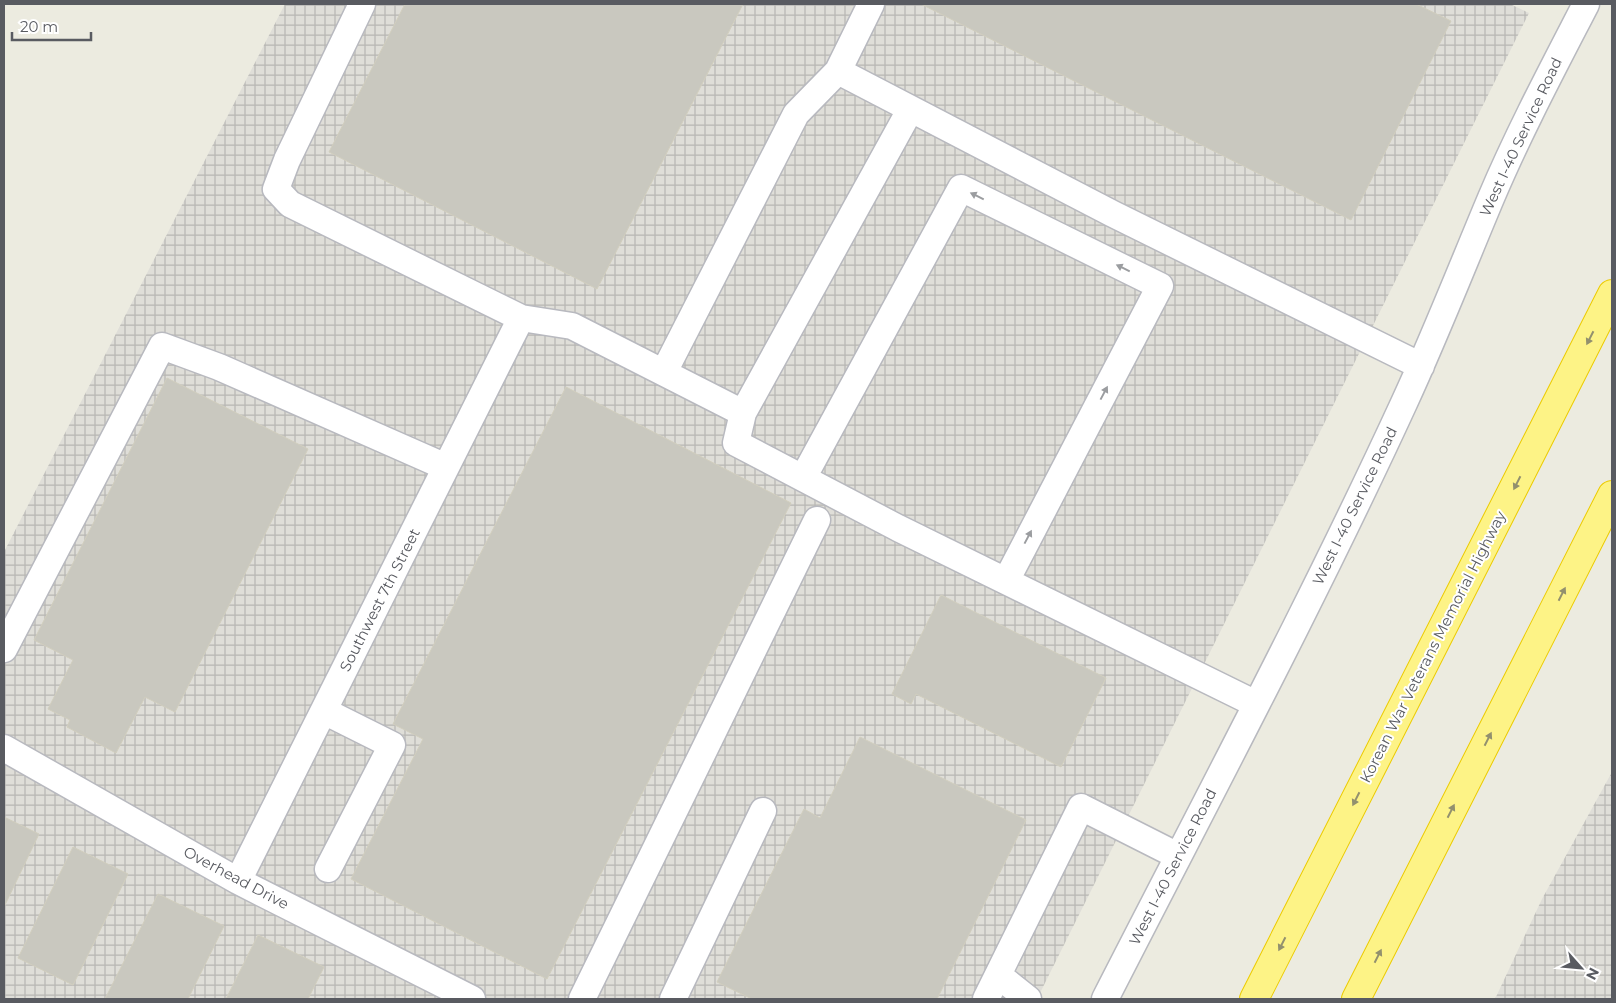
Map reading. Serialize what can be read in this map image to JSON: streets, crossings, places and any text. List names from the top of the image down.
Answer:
{
  "streets": {
    "highway": ["Korean War Veterans Memorial Highway"],
    "street": ["West I-40 Service Road", "Southwest 7th Street", "Overhead Drive"]
  },
  "crossings": [
    ["Southwest 7th Street", "Overhead Drive"]
  ],
  "scale_bar": "20 m",
  "north": "bottom right"
}
